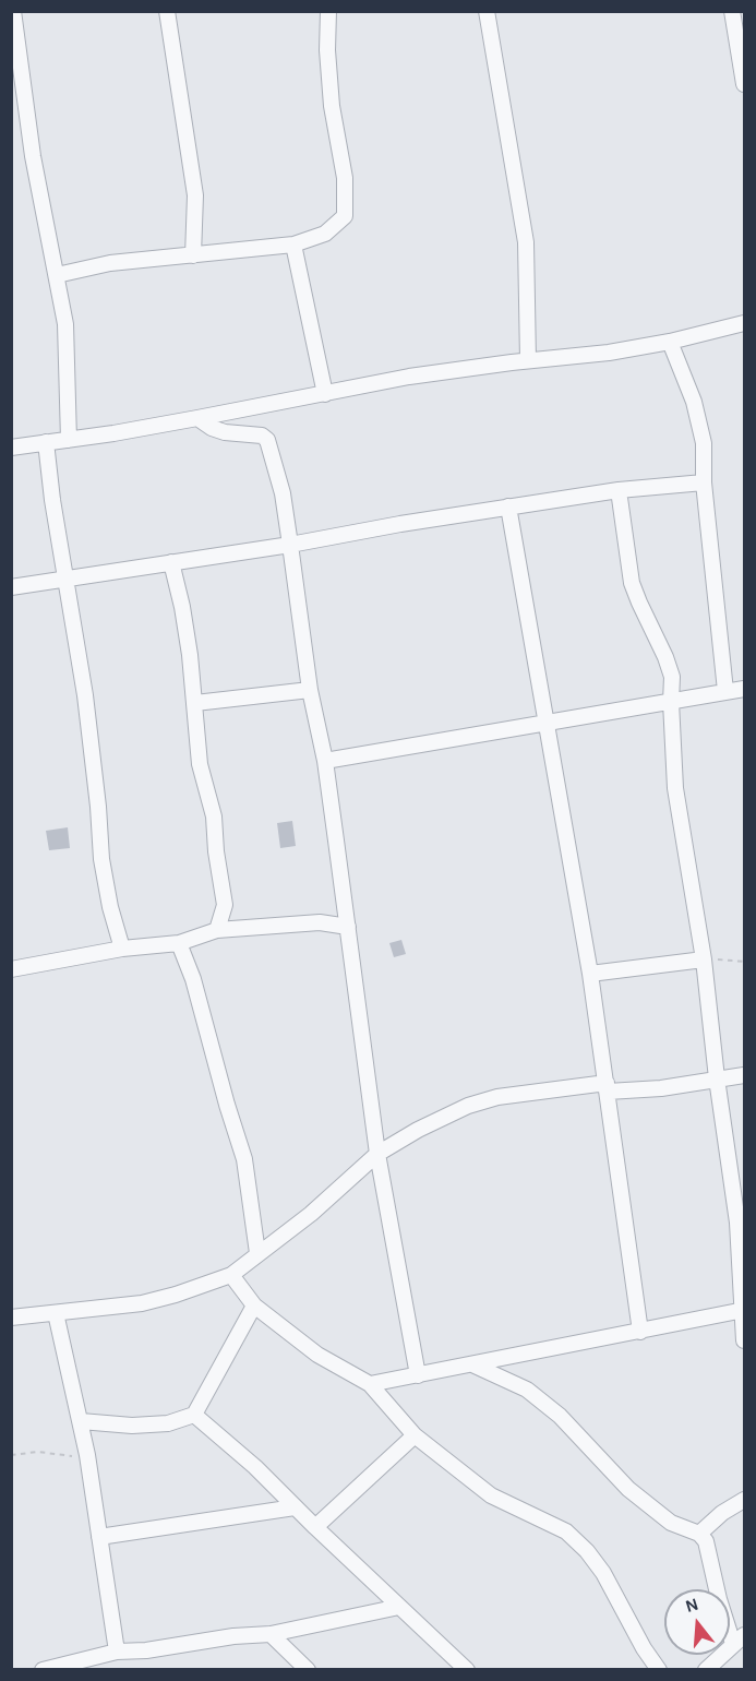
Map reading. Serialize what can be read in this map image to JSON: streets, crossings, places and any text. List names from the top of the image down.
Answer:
{
  "north": "top"
}
